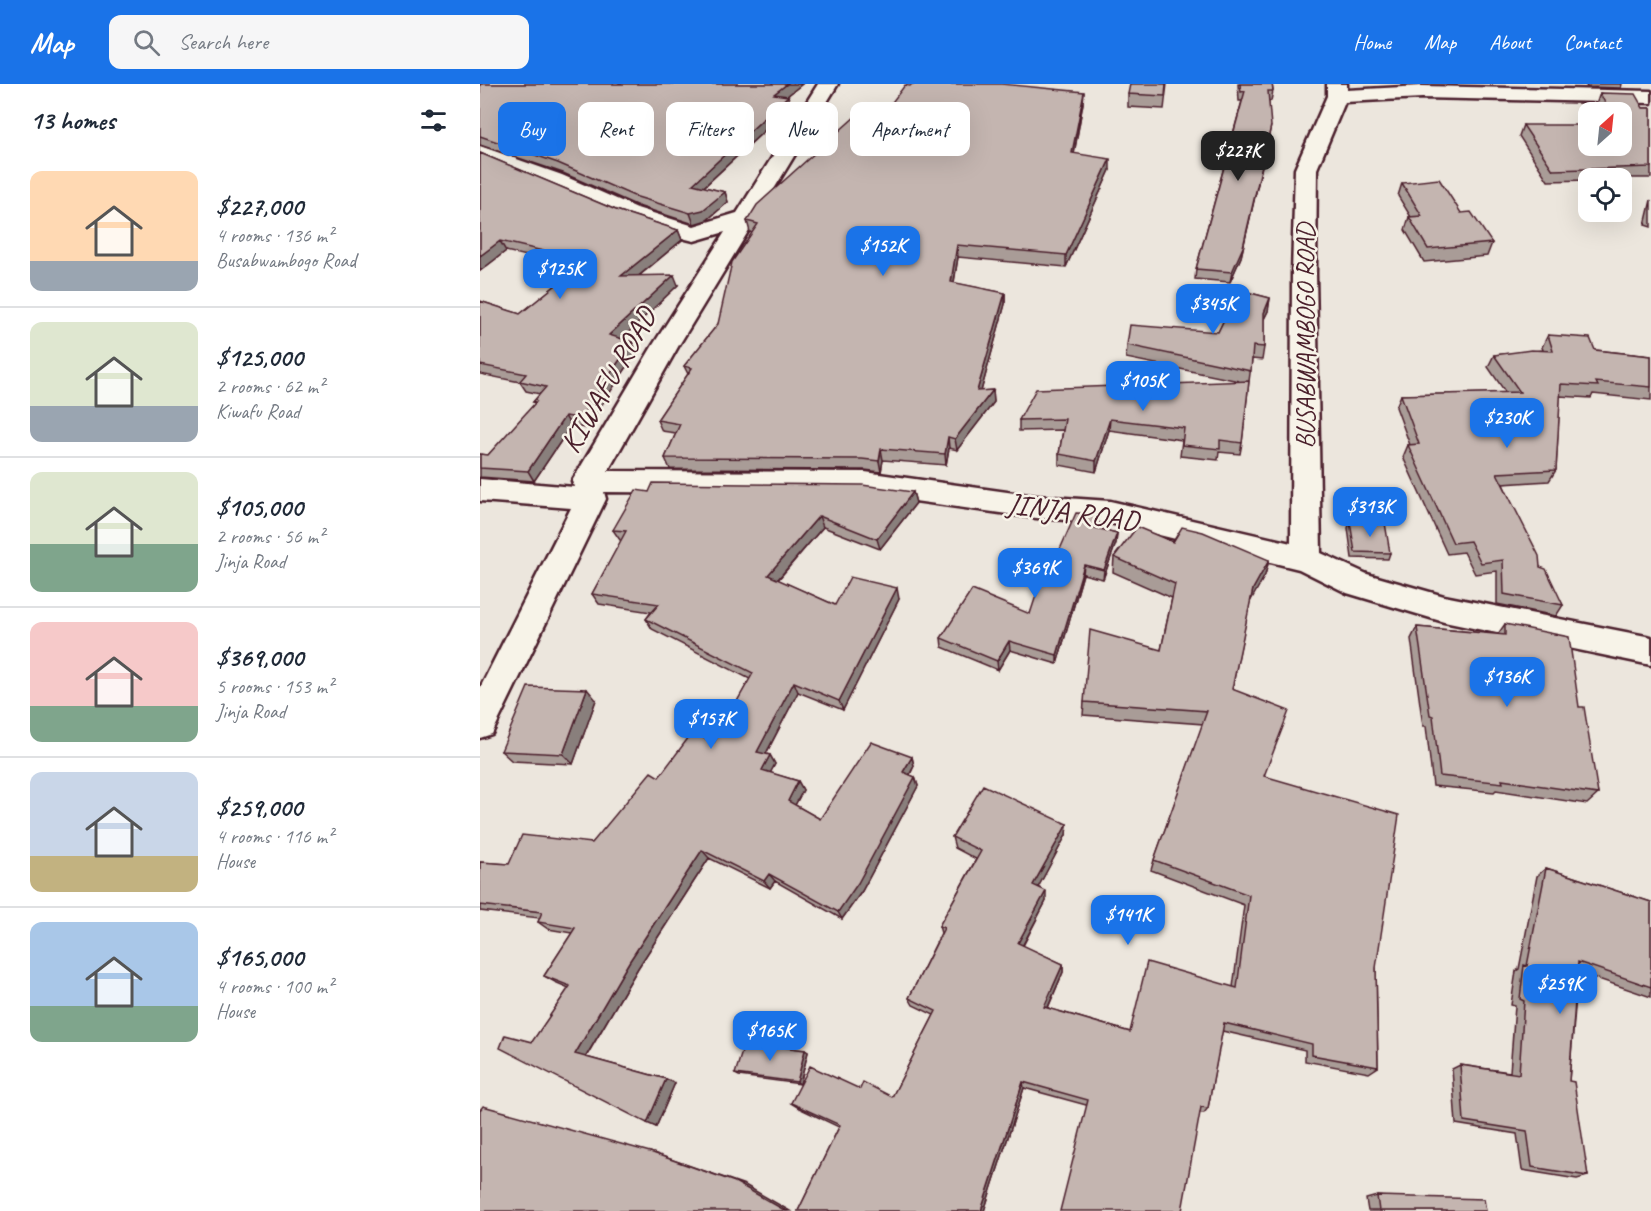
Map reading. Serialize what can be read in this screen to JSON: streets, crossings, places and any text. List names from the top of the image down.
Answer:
{
  "streets": {
    "street": ["BUSABWAMBOGO ROAD", "KIWAFU ROAD", "JINJA ROAD"]
  },
  "crossings": [
    ["BUSABWAMBOGO ROAD", "JINJA ROAD"],
    ["KIWAFU ROAD", "JINJA ROAD"]
  ],
  "north": "top right",
  "page": {
    "header": "Map",
    "search": "Search here",
    "nav": [
      "Home",
      "Map",
      "About",
      "Contact"
    ],
    "heading": "13 homes",
    "chip": [
      "Buy",
      "Rent",
      "Filters",
      "New",
      "Apartment"
    ],
    "price": [
      "$227K",
      "$152K",
      "$125K",
      "$345K",
      "$105K",
      "$230K",
      "$313K",
      "$369K",
      "$136K",
      "$157K",
      "$141K",
      "$259K",
      "$165K"
    ],
    "list": [
      {
        "name": "$227,000",
        "note": "4 rooms · 136 m² · Busabwambogo Road"
      },
      {
        "name": "$125,000",
        "note": "2 rooms · 62 m² · Kiwafu Road"
      },
      {
        "name": "$105,000",
        "note": "2 rooms · 56 m² · Jinja Road"
      },
      {
        "name": "$369,000",
        "note": "5 rooms · 153 m² · Jinja Road"
      },
      {
        "name": "$259,000",
        "note": "4 rooms · 116 m² · House"
      },
      {
        "name": "$165,000",
        "note": "4 rooms · 100 m² · House"
      }
    ]
  }
}
